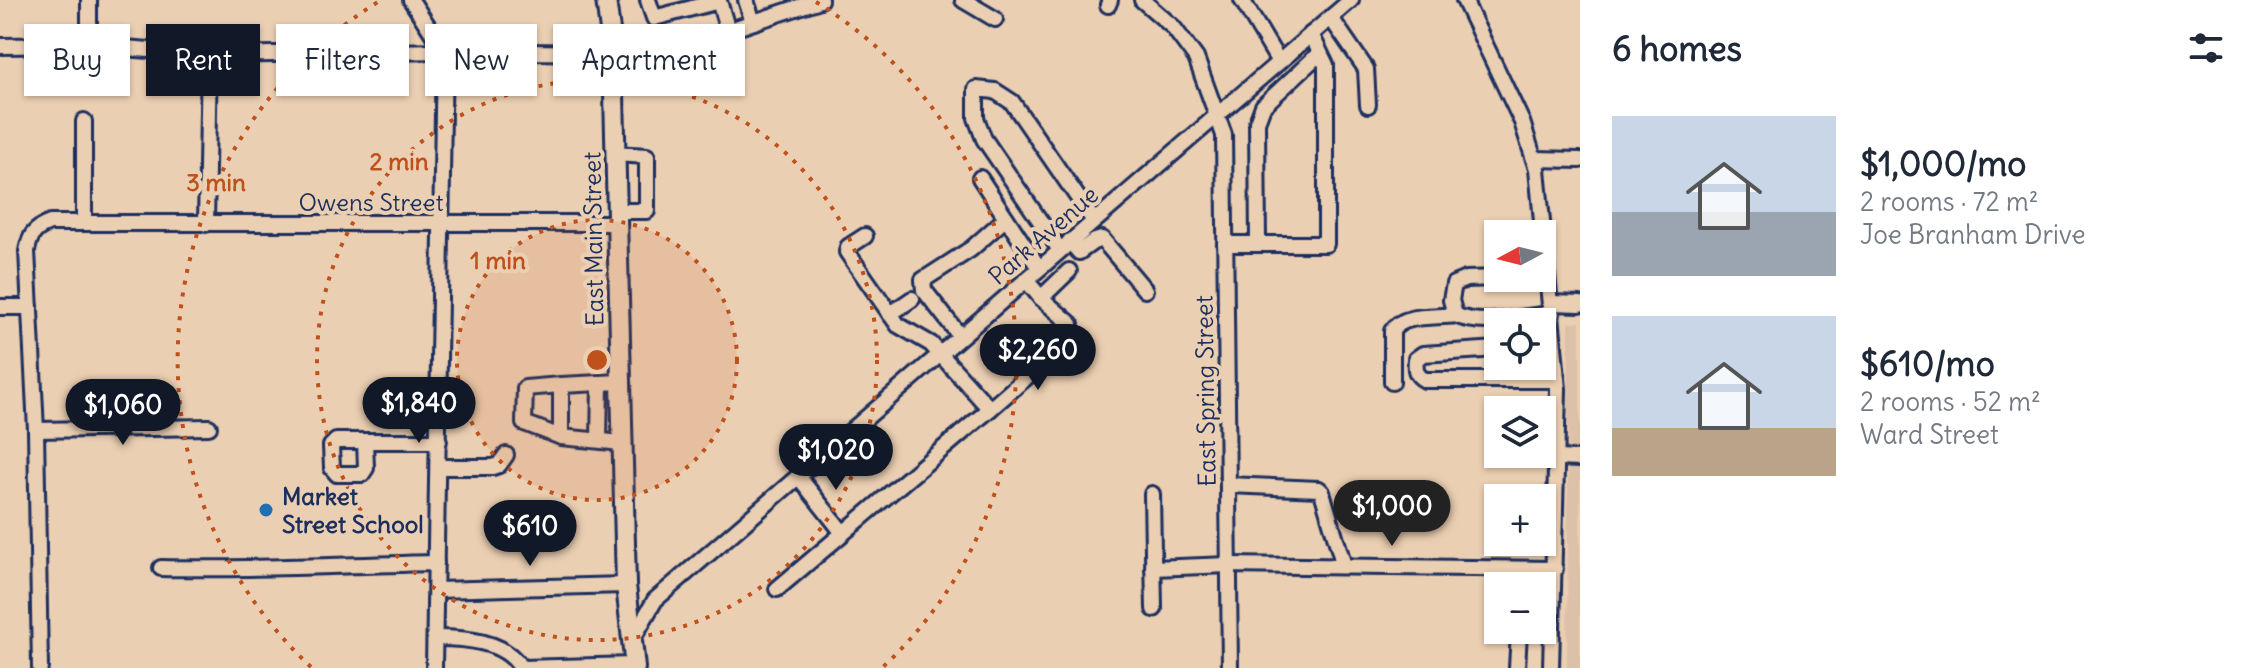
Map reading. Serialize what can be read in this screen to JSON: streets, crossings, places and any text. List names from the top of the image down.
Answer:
{
  "streets": {
    "main road": ["East Main Street"],
    "street": ["Owens Street", "Park Avenue", "East Spring Street"]
  },
  "crossings": [
    ["Owens Street", "East Main Street"],
    ["Park Avenue", "East Main Street"],
    ["Park Avenue", "East Spring Street"]
  ],
  "places": ["Market Street School"],
  "north": "left",
  "page": {
    "heading": "6 homes",
    "chip": [
      "Buy",
      "Rent",
      "Filters",
      "New",
      "Apartment"
    ],
    "list": [
      {
        "name": "$1,000/mo",
        "note": "2 rooms · 72 m² · Joe Branham Drive"
      },
      {
        "name": "$610/mo",
        "note": "2 rooms · 52 m² · Ward Street"
      }
    ],
    "map_buttons": ["+", "−"],
    "price": [
      "$2,260",
      "$1,840",
      "$1,060",
      "$1,020",
      "$1,000",
      "$610"
    ]
  },
  "rings": ["2 min", "3 min", "1 min"]
}
